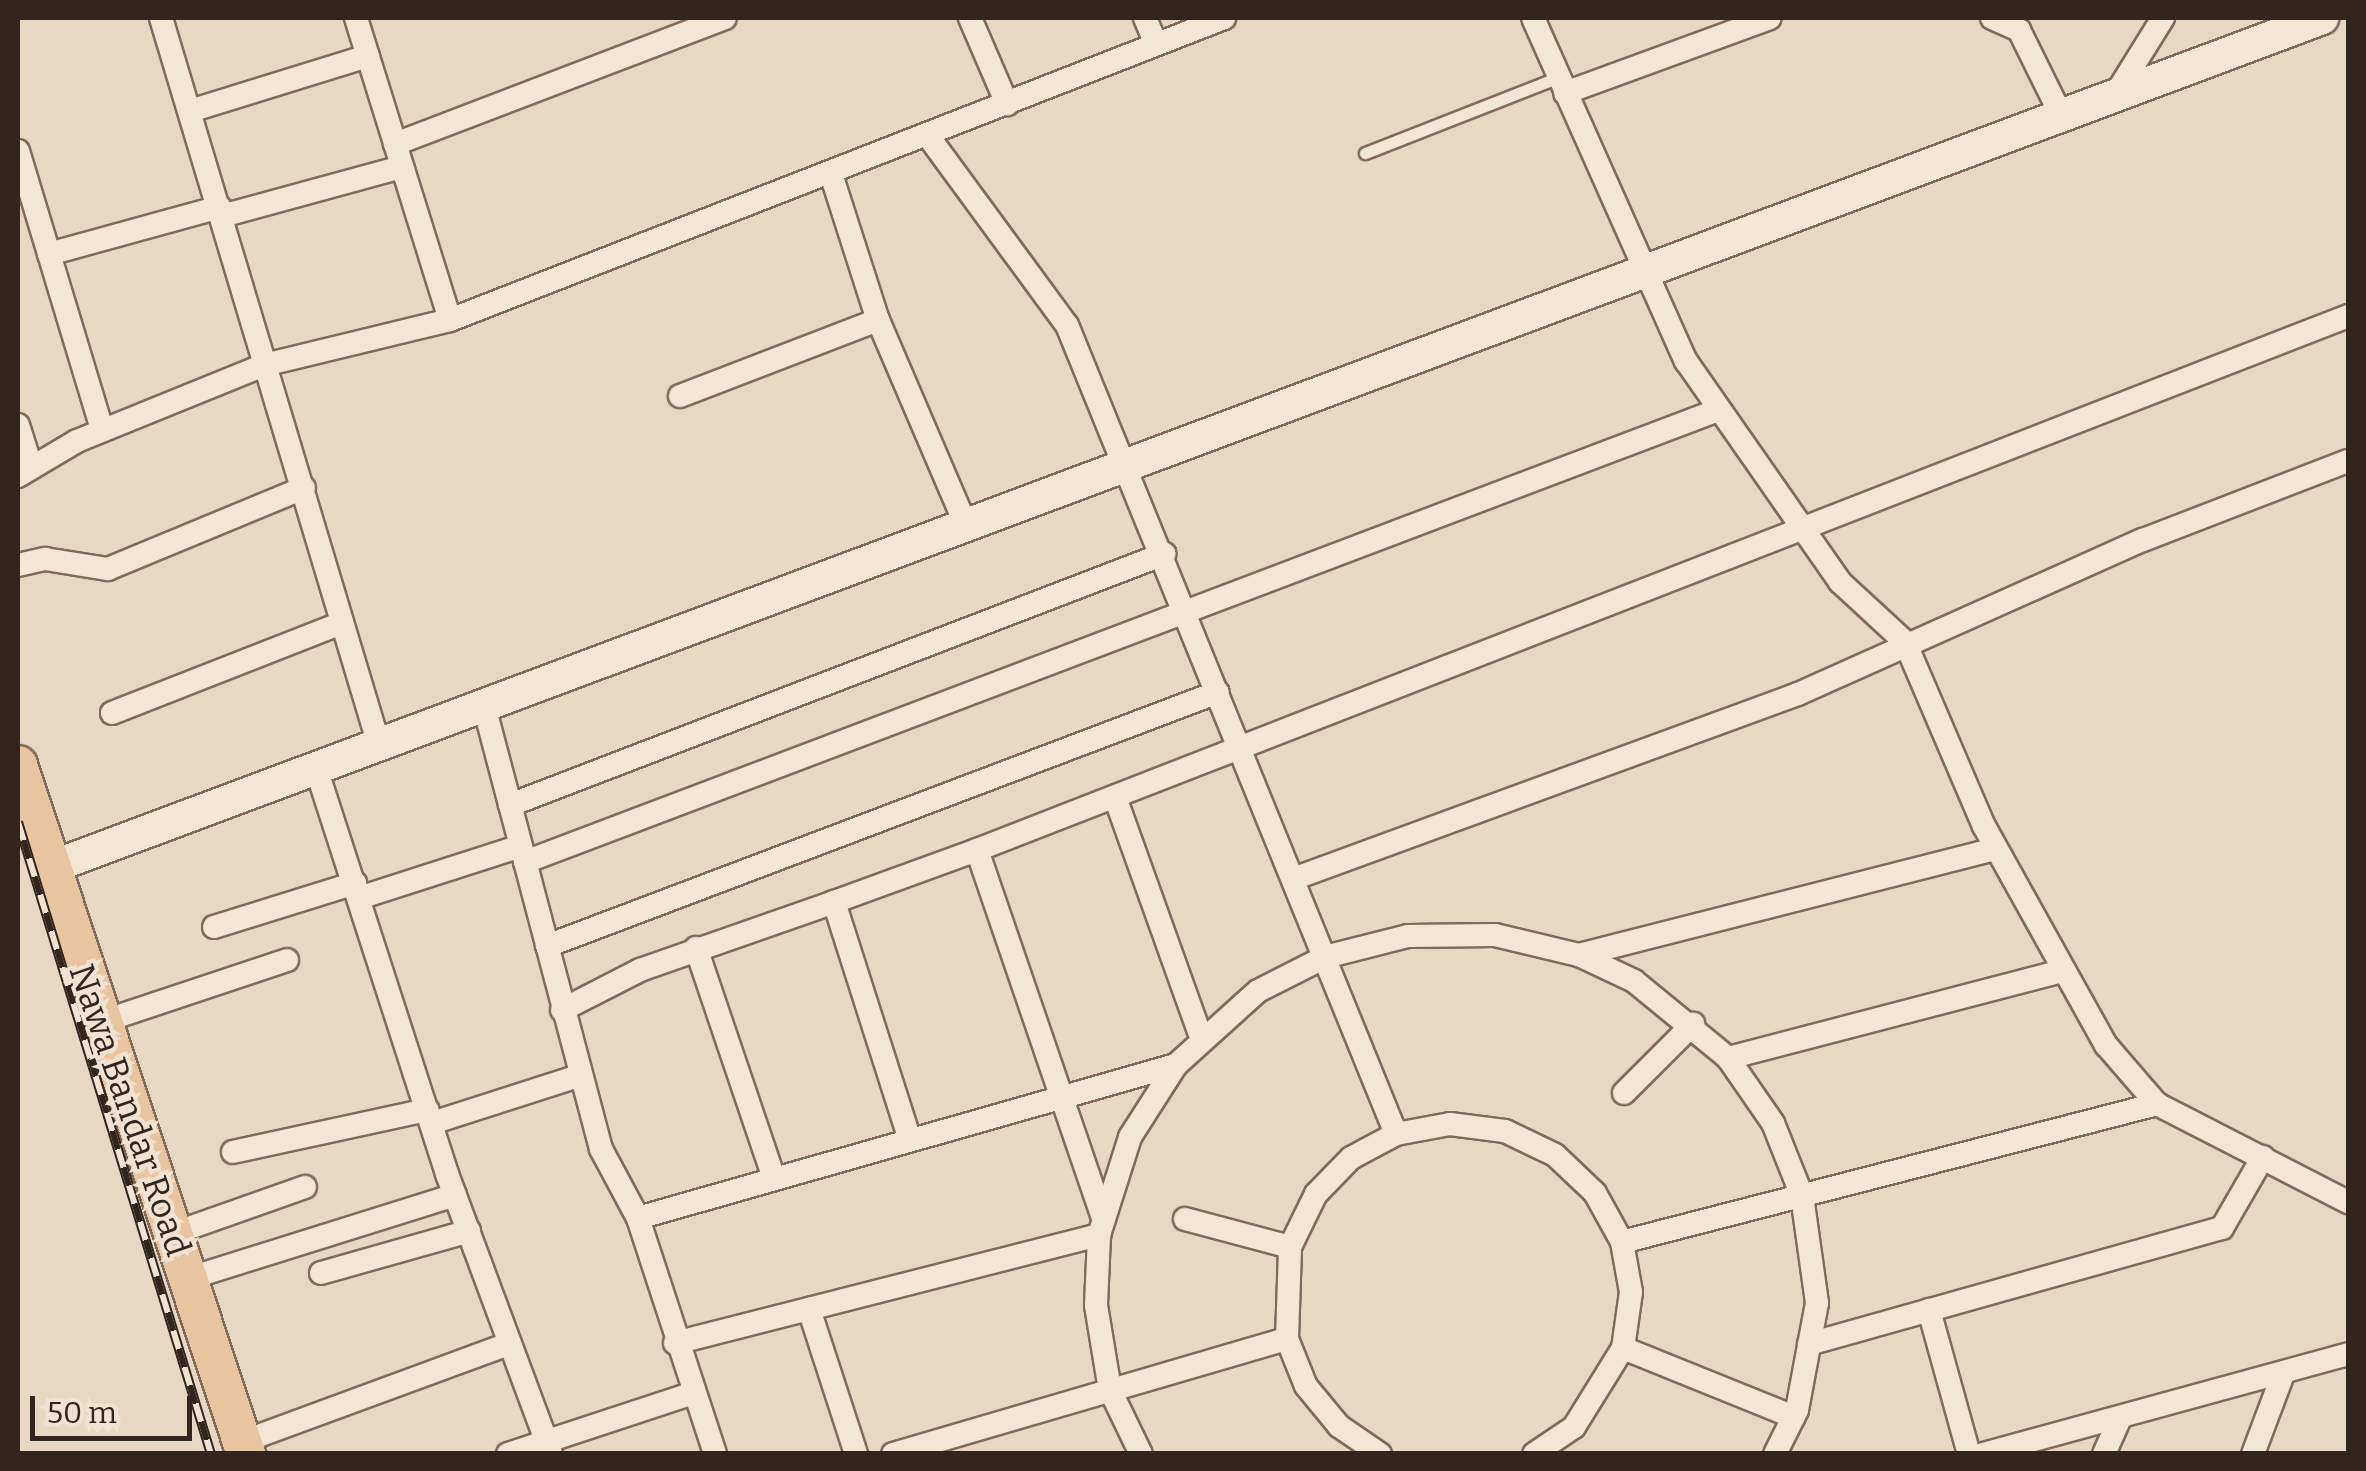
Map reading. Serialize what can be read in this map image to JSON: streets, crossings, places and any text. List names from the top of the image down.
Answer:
{
  "streets": {
    "main road": ["Nawa Bandar Road"]
  },
  "scale_bar": "50 m"
}
